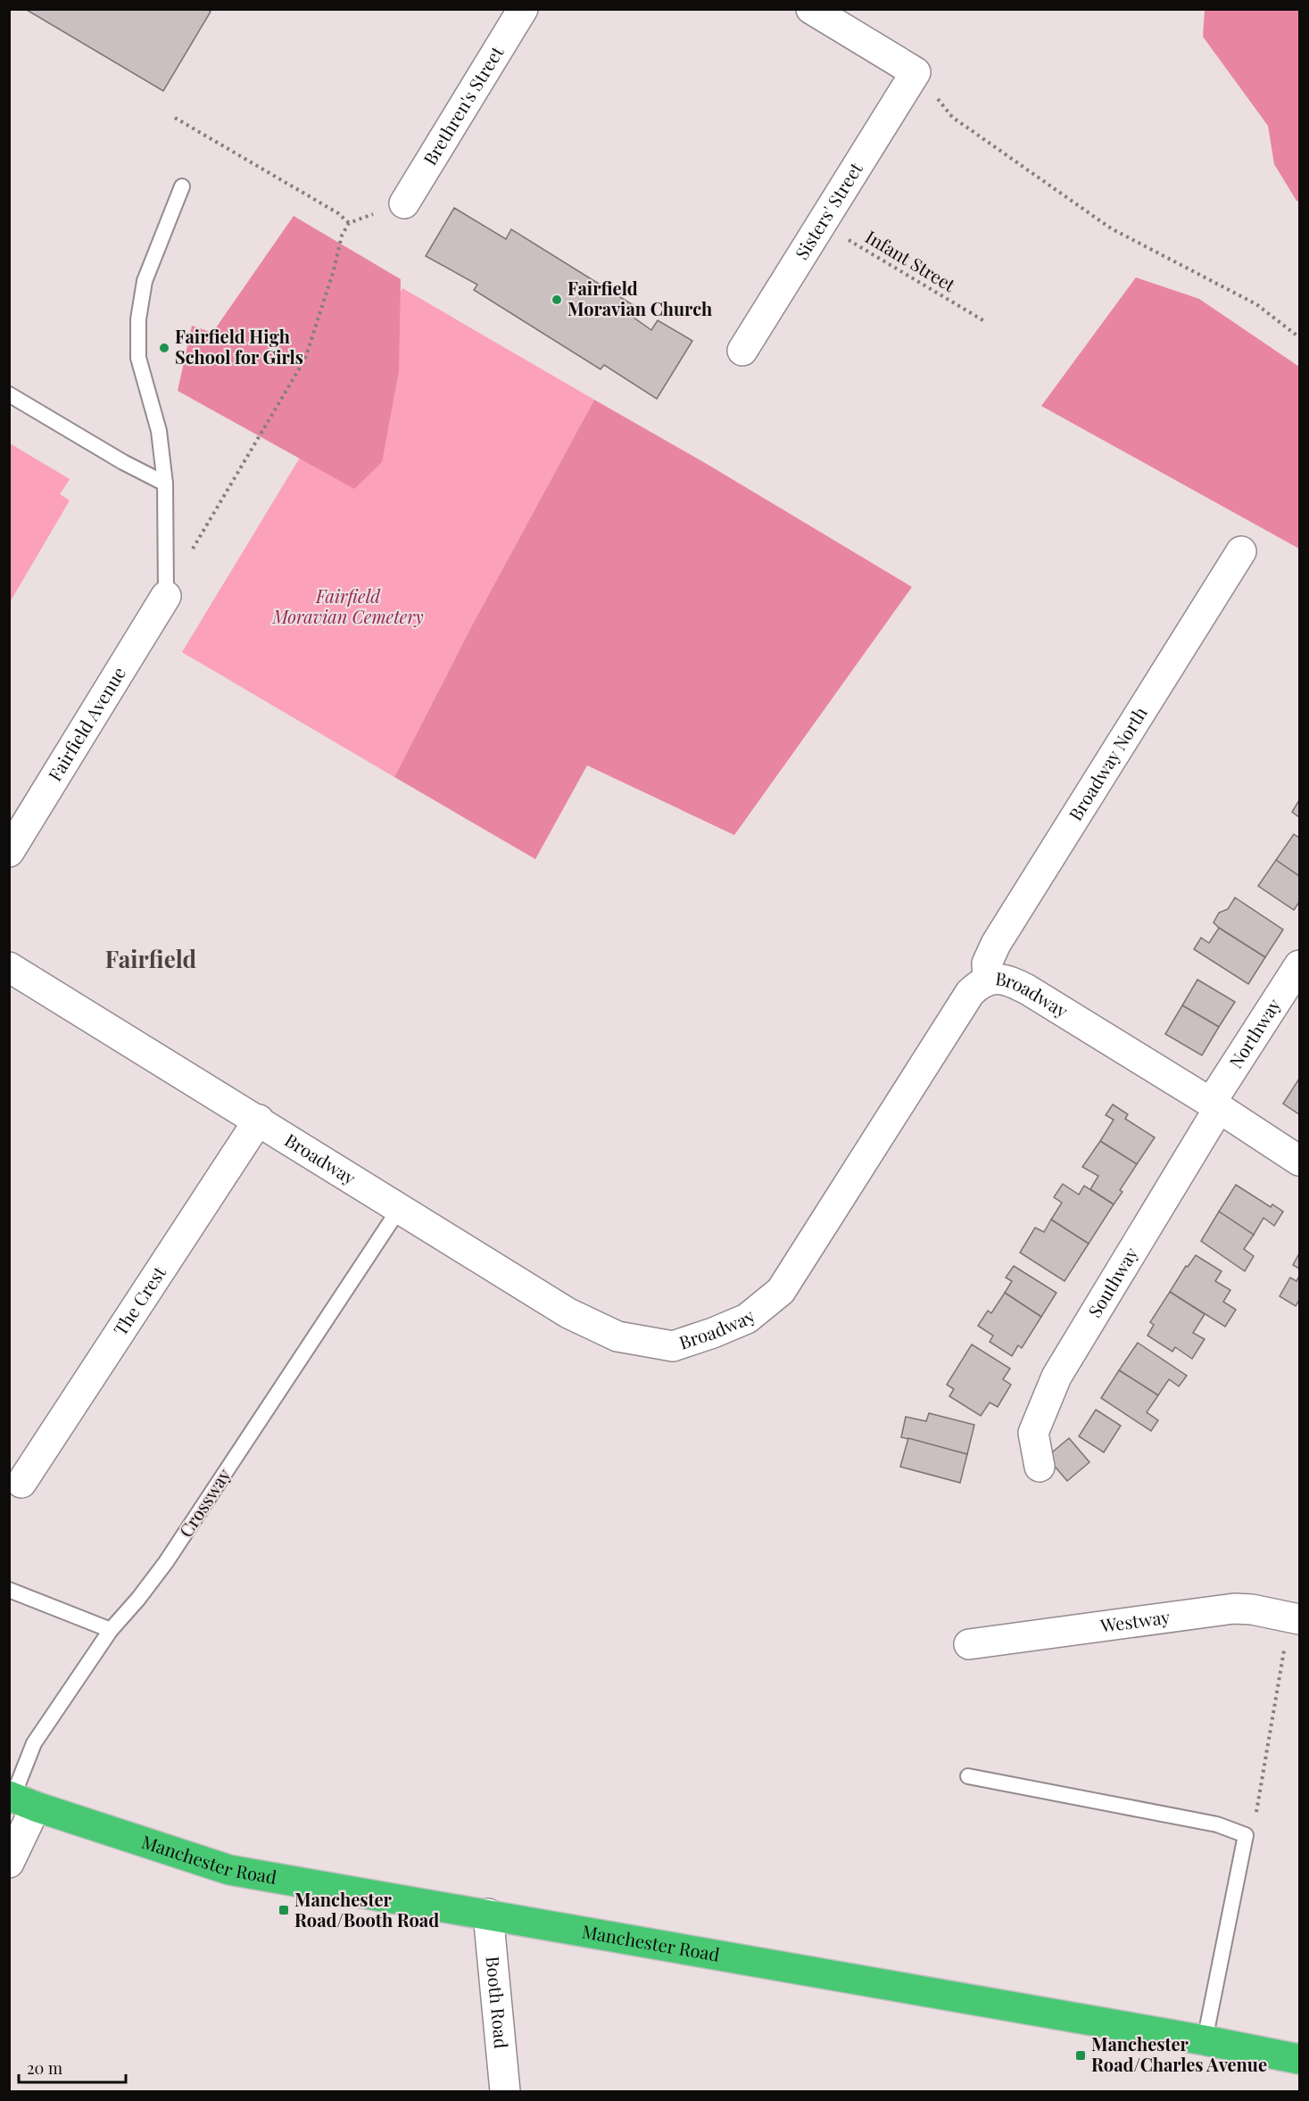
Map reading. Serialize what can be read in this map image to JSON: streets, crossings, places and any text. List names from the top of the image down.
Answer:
{
  "streets": {
    "highway": ["Manchester Road"],
    "street": [
      "Brethren's Street",
      "Sisters' Street",
      "Fairfield Avenue",
      "Broadway North",
      "Broadway",
      "Northway",
      "Southway",
      "The Crest",
      "Westway",
      "Booth Road"
    ],
    "lane": ["Crossway"],
    "path": ["Infant Street"]
  },
  "crossings": [
    ["Sisters' Street", "Infant Street"],
    ["Broadway North", "Broadway"],
    ["Broadway", "Northway"],
    ["Broadway", "Southway"],
    ["Broadway", "The Crest"],
    ["Broadway", "Crossway"],
    ["Northway", "Southway"],
    ["Crossway", "Manchester Road"],
    ["Manchester Road", "Booth Road"]
  ],
  "districts": ["Fairfield"],
  "parks": ["Fairfield Moravian Cemetery"],
  "places": {
    "other": ["Fairfield Moravian Church", "Fairfield High School for Girls"],
    "transit": ["Manchester Road/Booth Road", "Manchester Road/Charles Avenue"]
  },
  "scale_bar": "20 m"
}
